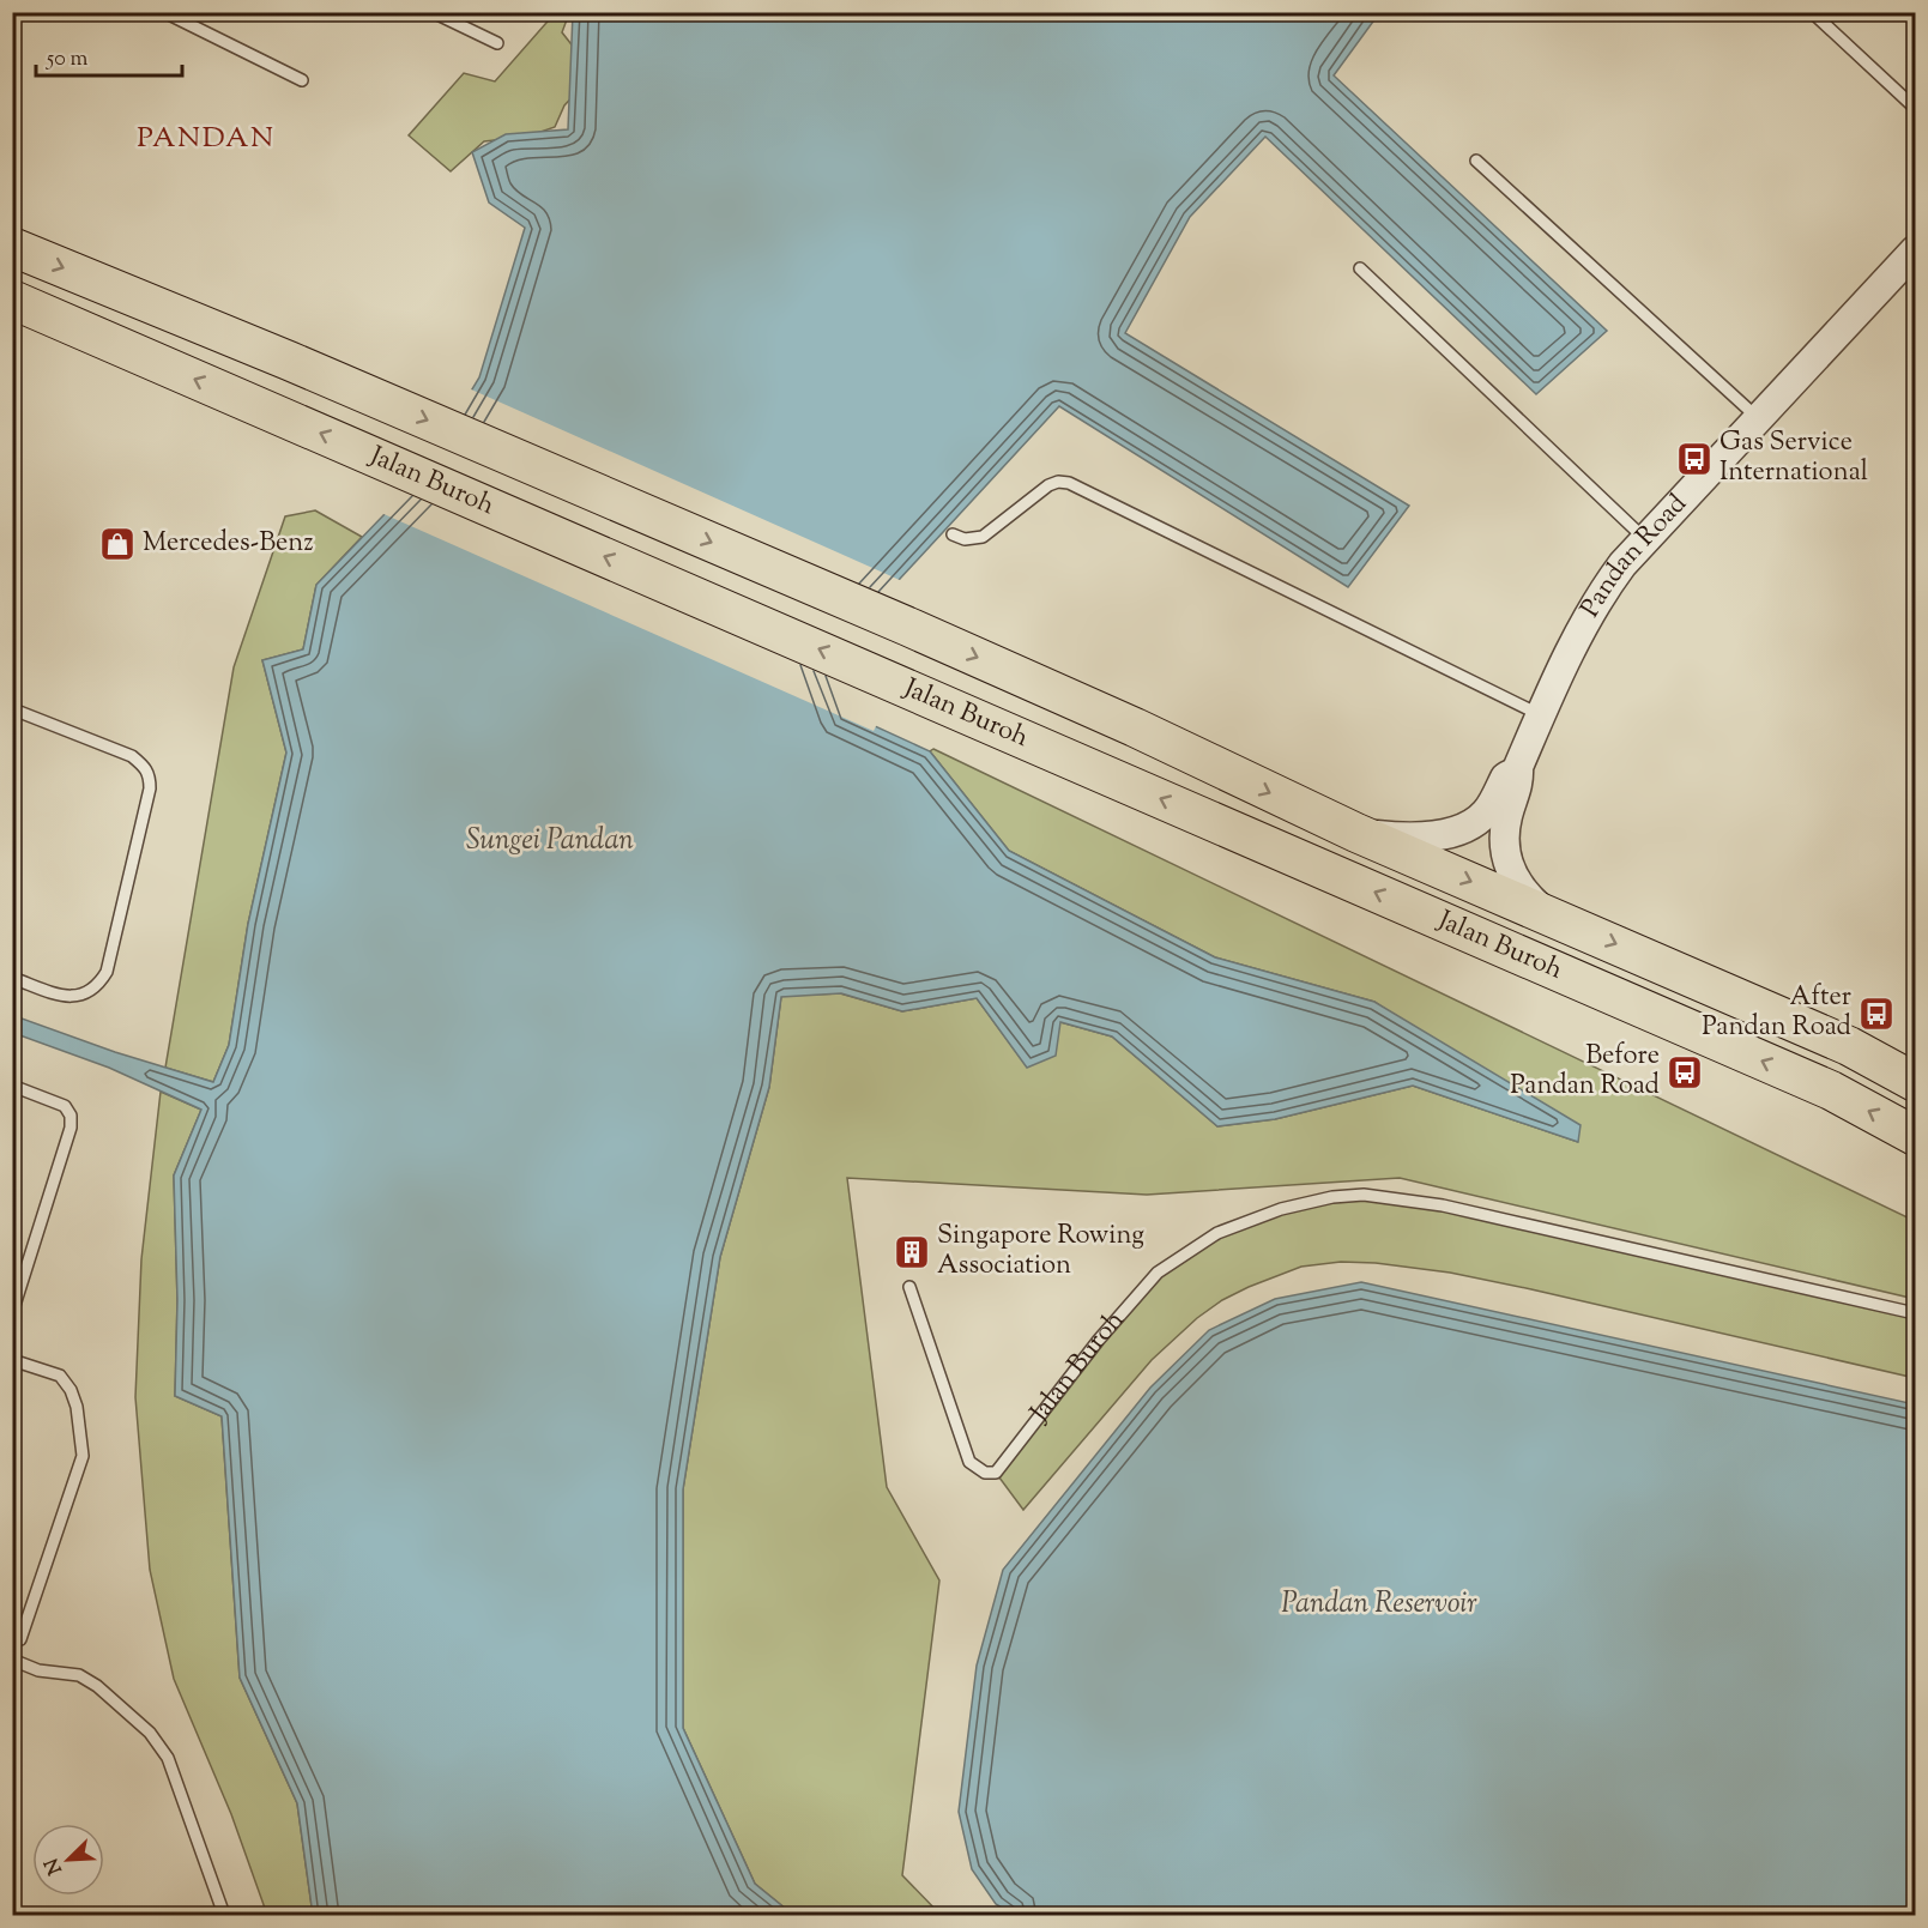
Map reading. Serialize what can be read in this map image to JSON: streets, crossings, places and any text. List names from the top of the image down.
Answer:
{
  "streets": {
    "highway": ["Jalan Buroh"],
    "street": ["Pandan Road"]
  },
  "crossings": [
    ["Jalan Buroh", "Pandan Road"]
  ],
  "districts": ["PANDAN"],
  "water": ["Sungei Pandan", "Pandan Reservoir"],
  "places": {
    "bus stop": ["Gas Service International", "After Pandan Road", "Before Pandan Road"],
    "shop": ["Mercedes-Benz"],
    "building": ["Singapore Rowing Association"]
  },
  "scale_bar": "50 m",
  "north": "bottom left"
}
